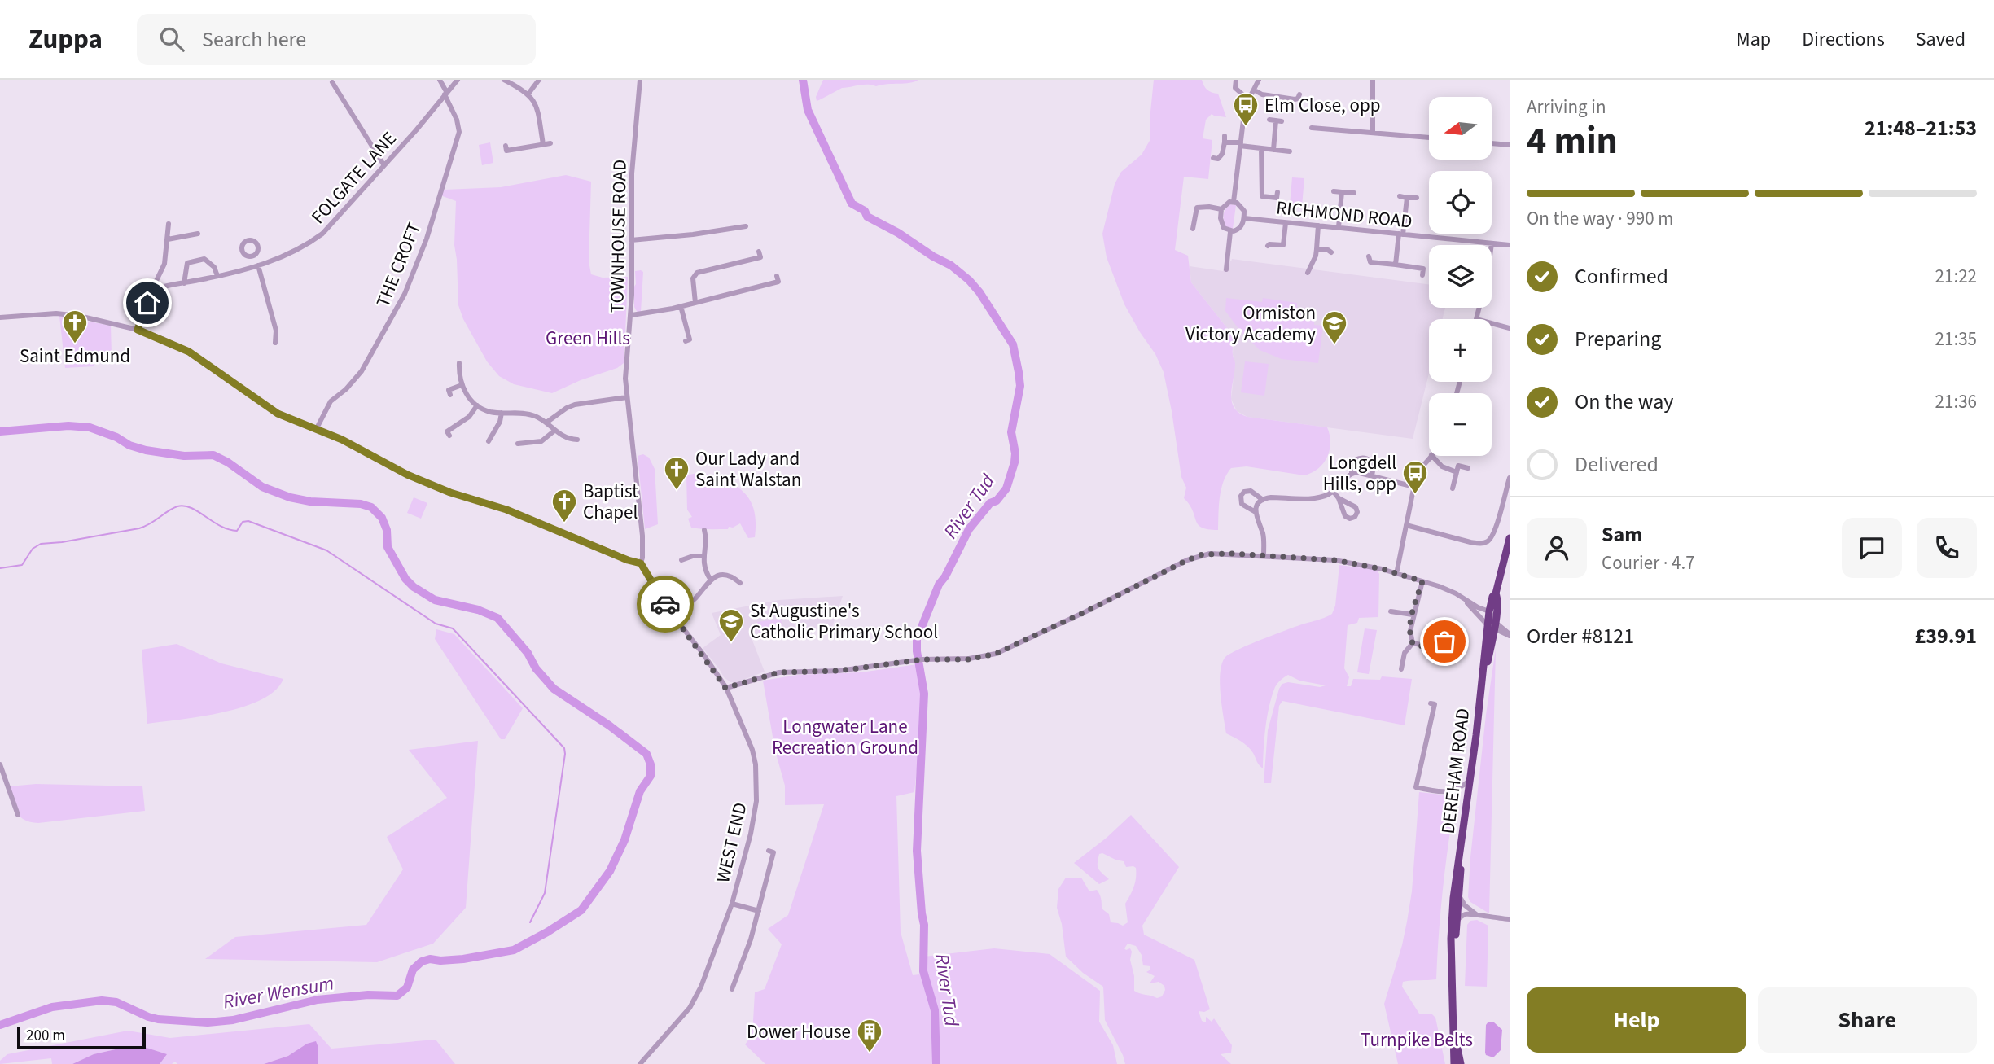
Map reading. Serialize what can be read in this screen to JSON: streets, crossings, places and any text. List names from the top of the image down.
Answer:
{
  "streets": {
    "highway": ["DEREHAM ROAD"],
    "street": [
      "FOLGATE LANE",
      "RICHMOND ROAD",
      "TOWNHOUSE ROAD",
      "THE CROFT",
      "WEST END"
    ]
  },
  "crossings": [
    ["FOLGATE LANE", "THE CROFT"],
    ["TOWNHOUSE ROAD", "WEST END"]
  ],
  "water": ["River Tud", "River Wensum"],
  "parks": ["Green Hills", "Longwater Lane Recreation Ground", "Turnpike Belts"],
  "places": {
    "bus stop": ["Elm Close, opp", "Longdell Hills, opp"],
    "church": ["Saint Edmund", "Our Lady and Saint Walstan", "Baptist Chapel"],
    "school or university": ["Ormiston Victory Academy", "St Augustine's Catholic Primary School"],
    "building": ["Dower House"]
  },
  "scale_bar": "200 m",
  "north": "left",
  "page": {
    "header": "Zuppa",
    "search": "Search here",
    "nav": ["Map", "Directions", "Saved"],
    "heading": ["4 min", "Arriving in", "21:48–21:53"],
    "panel": [
      "Sam",
      "Courier · 4.7",
      "Order #8121",
      "£39.91"
    ],
    "map_buttons": ["+", "−"],
    "bar": "On the way · 990 m",
    "list": [
      ["Confirmed", "21:22"],
      ["Preparing", "21:35"],
      ["On the way", "21:36"],
      "Delivered"
    ],
    "buttons": ["Help", "Share"],
    "scale": "200 m"
  }
}
